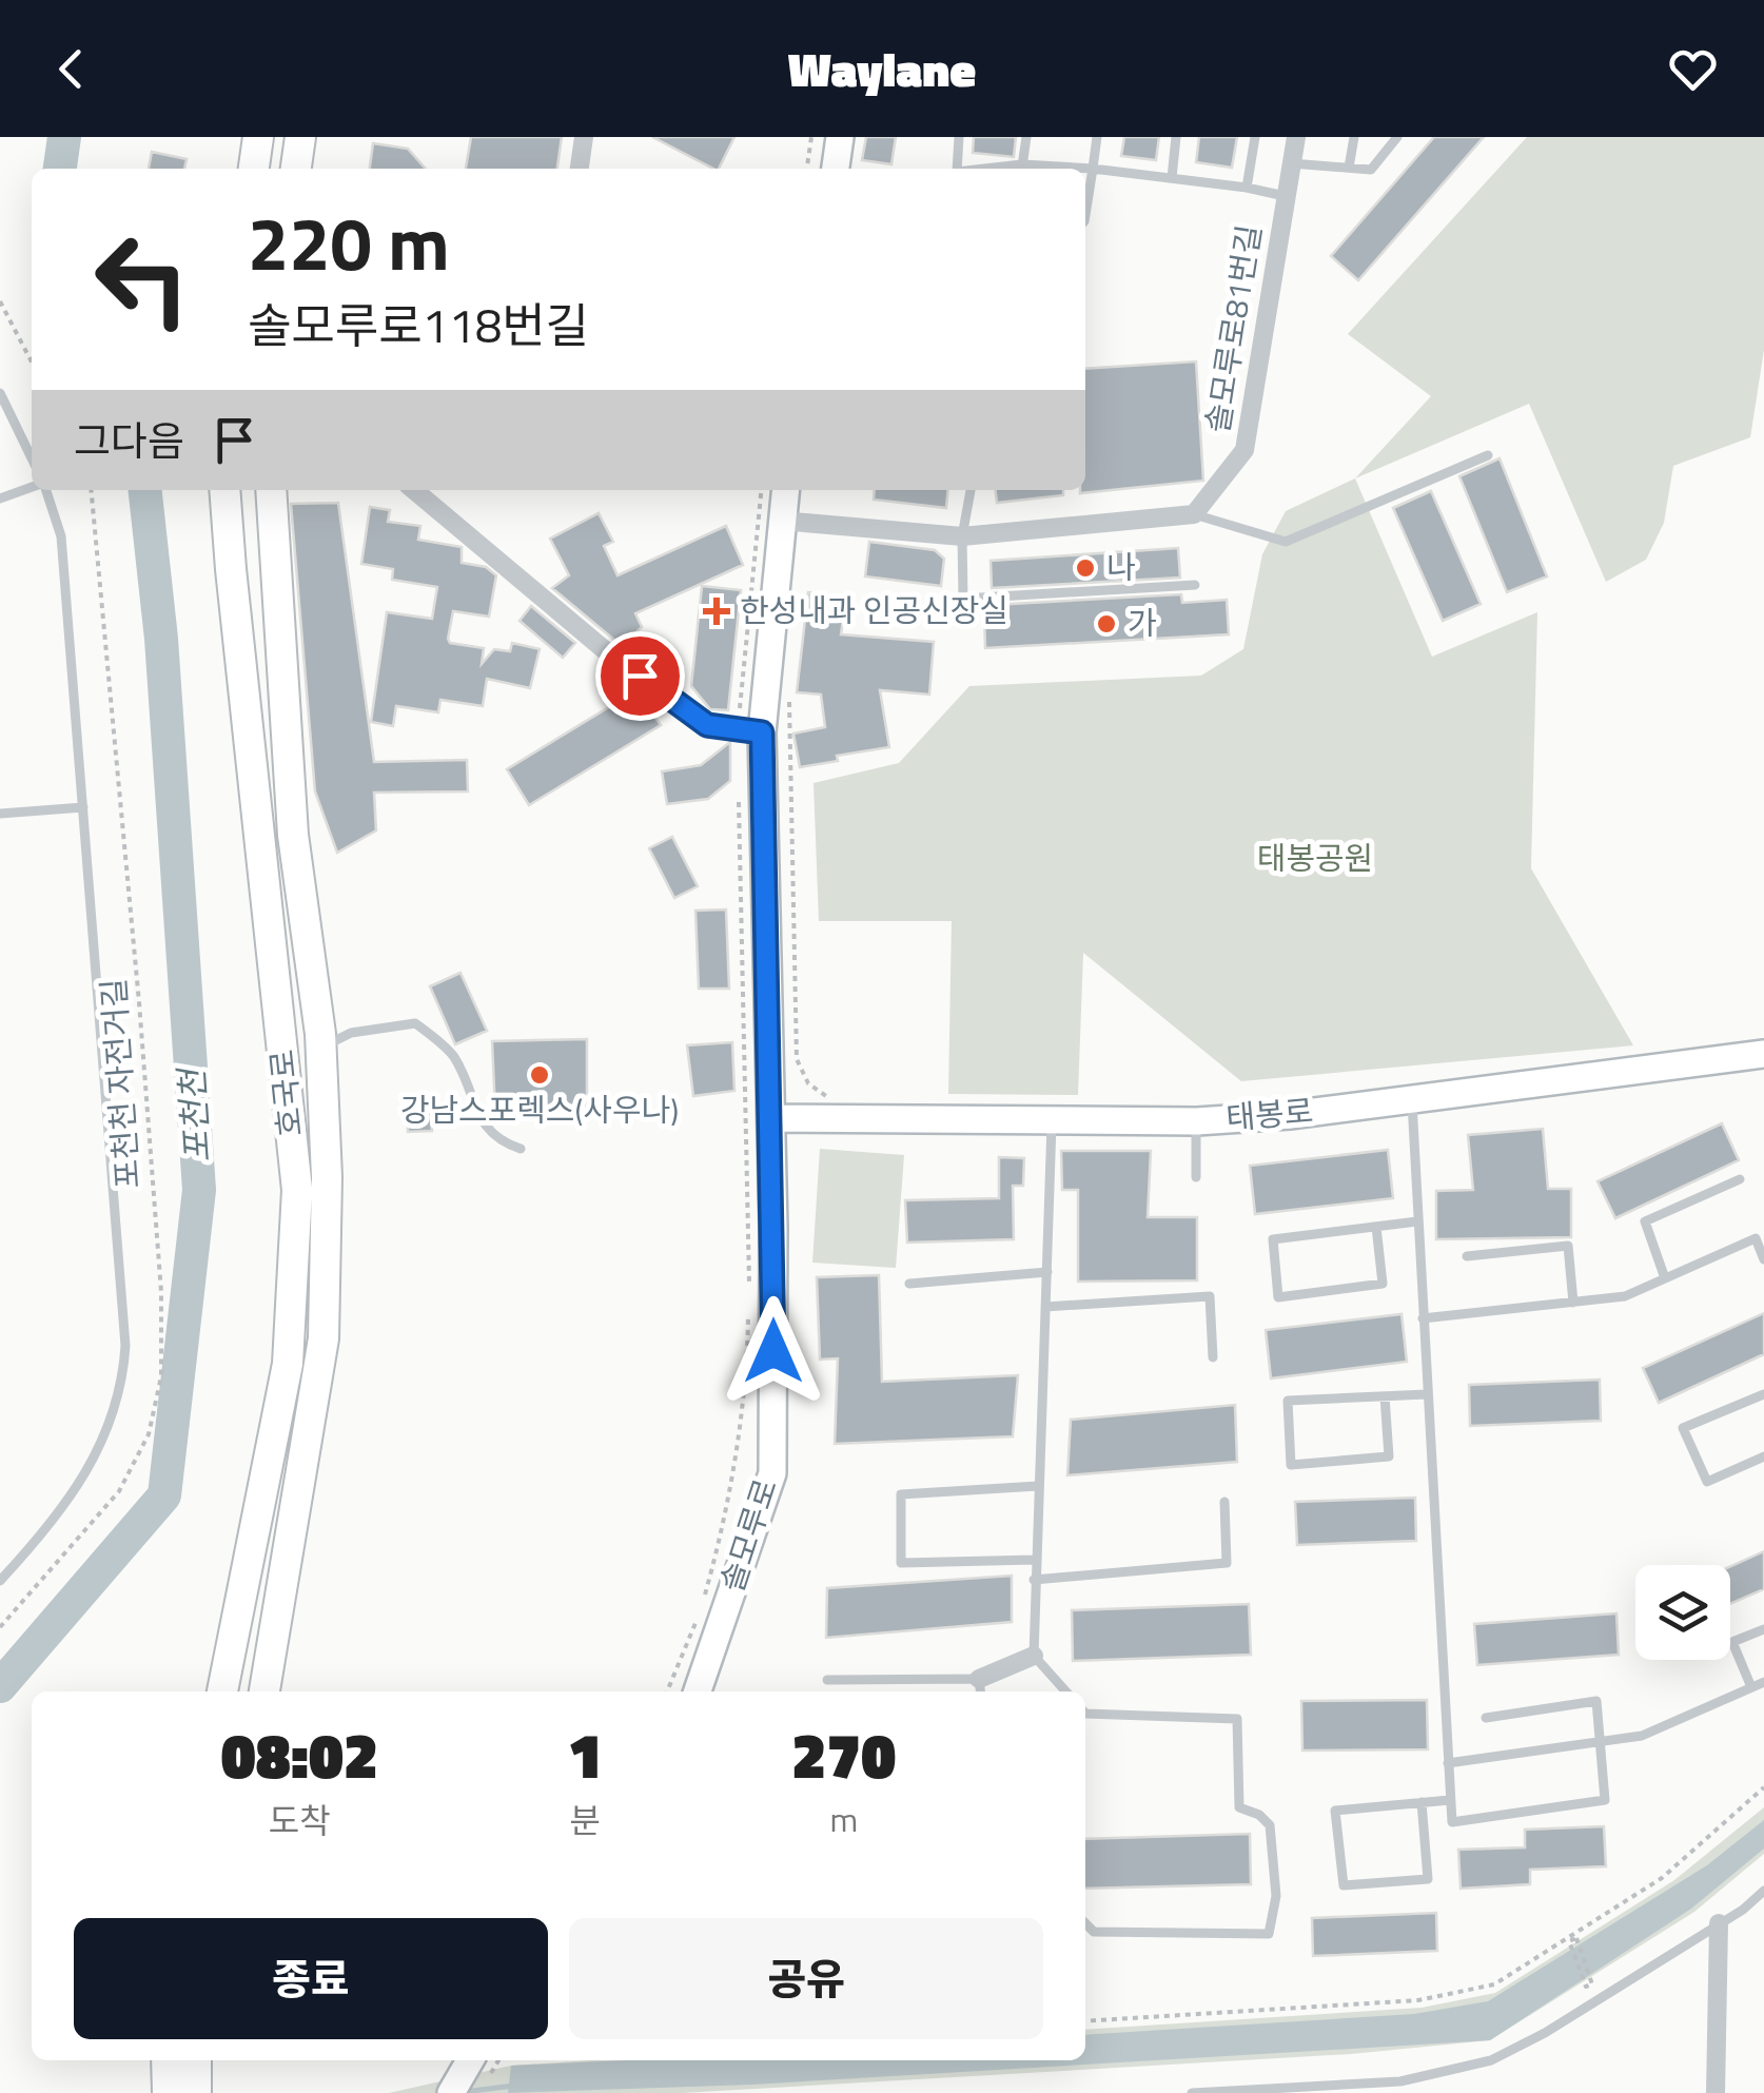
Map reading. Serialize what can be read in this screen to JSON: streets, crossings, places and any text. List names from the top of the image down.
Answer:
{
  "streets": {
    "main road": ["호국로", "태봉로", "솔모루로"],
    "street": ["솔모루로81번길"],
    "path": ["포천천 자전거길"]
  },
  "crossings": [
    ["태봉로", "솔모루로"]
  ],
  "water": ["포천천"],
  "parks": ["태봉공원"],
  "places": {
    "other": ["나", "가", "강남스포렉스(사우나)"],
    "health": ["한성내과 인공신장실"]
  },
  "page": {
    "header": "Waylane",
    "turn": ["220 m", "솔모루로118번길"],
    "then": "그다음",
    "eta": [
      "08:02",
      "도착",
      "1",
      "분",
      "270",
      "m"
    ],
    "buttons": ["종료", "공유"]
  }
}
